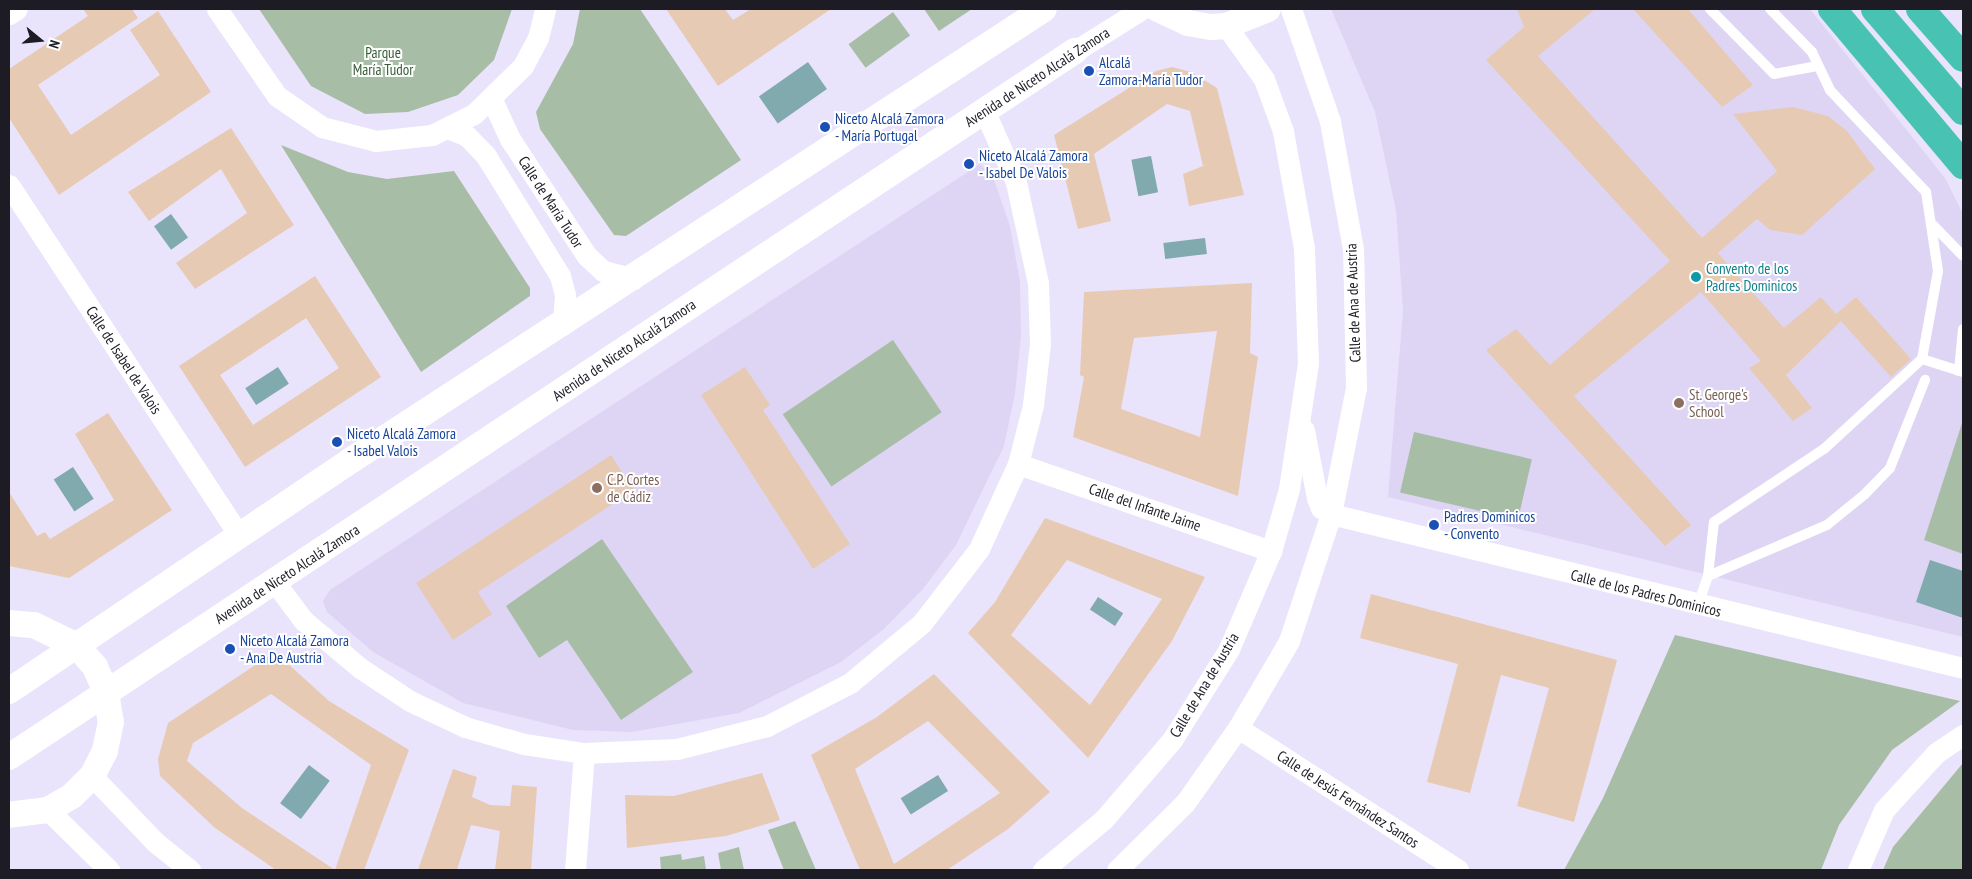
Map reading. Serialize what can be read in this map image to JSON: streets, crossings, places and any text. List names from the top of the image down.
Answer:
{
  "streets": {
    "street": [
      "Avenida de Niceto Alcalá Zamora",
      "Calle de María Tudor",
      "Calle de Ana de Austria",
      "Calle de Isabel de Valois",
      "Calle del Infante Jaime",
      "Calle de los Padres Dominicos",
      "Calle de Jesús Fernández Santos"
    ]
  },
  "crossings": [
    ["Calle de Ana de Austria", "Calle del Infante Jaime"],
    ["Calle de Ana de Austria", "Calle de los Padres Dominicos"],
    ["Calle de Ana de Austria", "Calle de Jesús Fernández Santos"]
  ],
  "parks": ["Parque María Tudor"],
  "places": [
    "Alcalá Zamora-María Tudor",
    "Niceto Alcalá Zamora - María Portugal",
    "Niceto Alcalá Zamora - Isabel De Valois",
    "Convento de los Padres Dominicos",
    "St. George's School",
    "Niceto Alcalá Zamora - Isabel Valois",
    "C.P. Cortes de Cádiz",
    "Padres Dominicos - Convento",
    "Niceto Alcalá Zamora - Ana De Austria"
  ],
  "north": "right"
}
